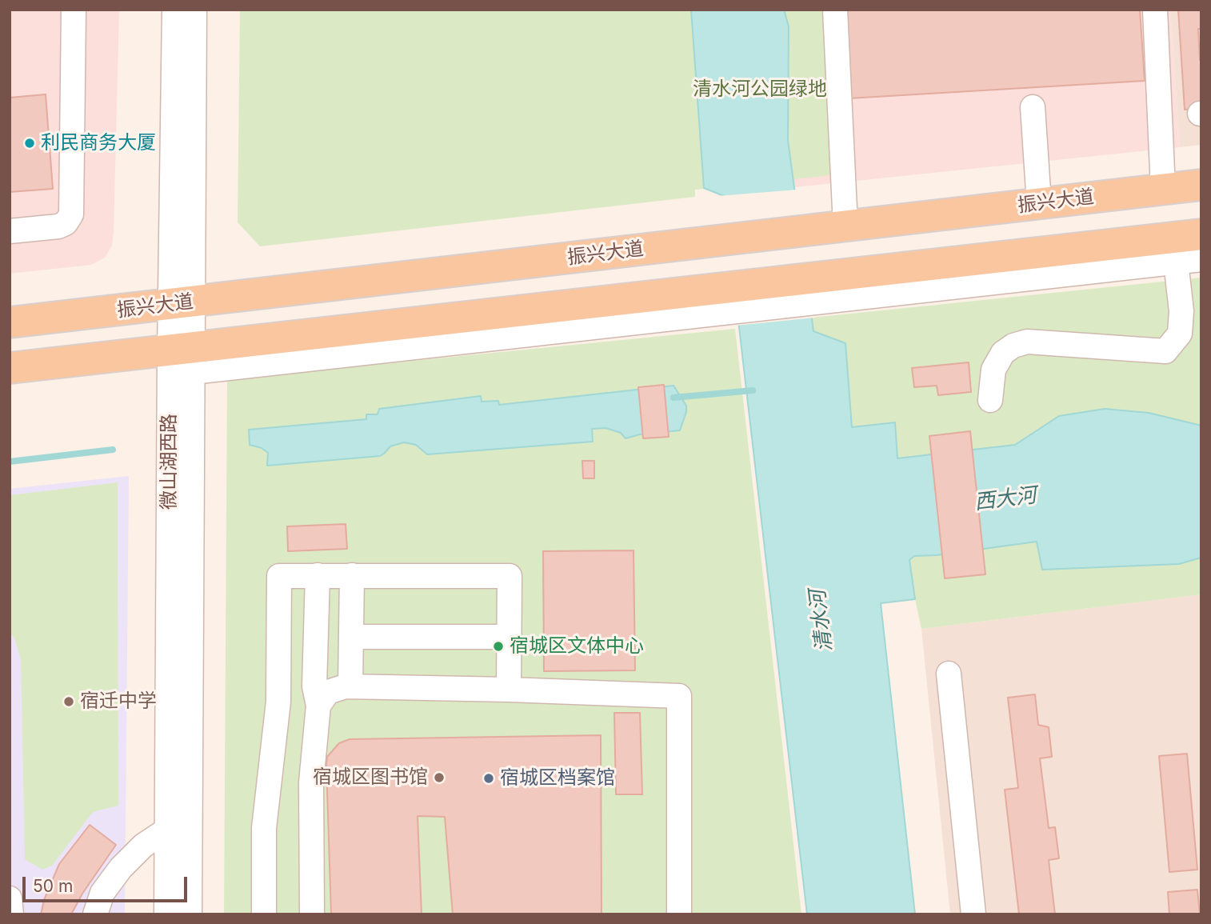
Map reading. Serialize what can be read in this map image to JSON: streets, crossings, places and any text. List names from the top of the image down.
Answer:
{
  "streets": {
    "main road": ["振兴大道"],
    "street": ["微山湖西路"]
  },
  "crossings": [
    ["振兴大道", "微山湖西路"]
  ],
  "water": ["西大河", "清水河"],
  "parks": ["清水河公园绿地"],
  "places": [
    "利民商务大厦",
    "宿城区文体中心",
    "宿迁中学",
    "宿城区图书馆",
    "宿城区档案馆"
  ],
  "scale_bar": "50 m"
}
